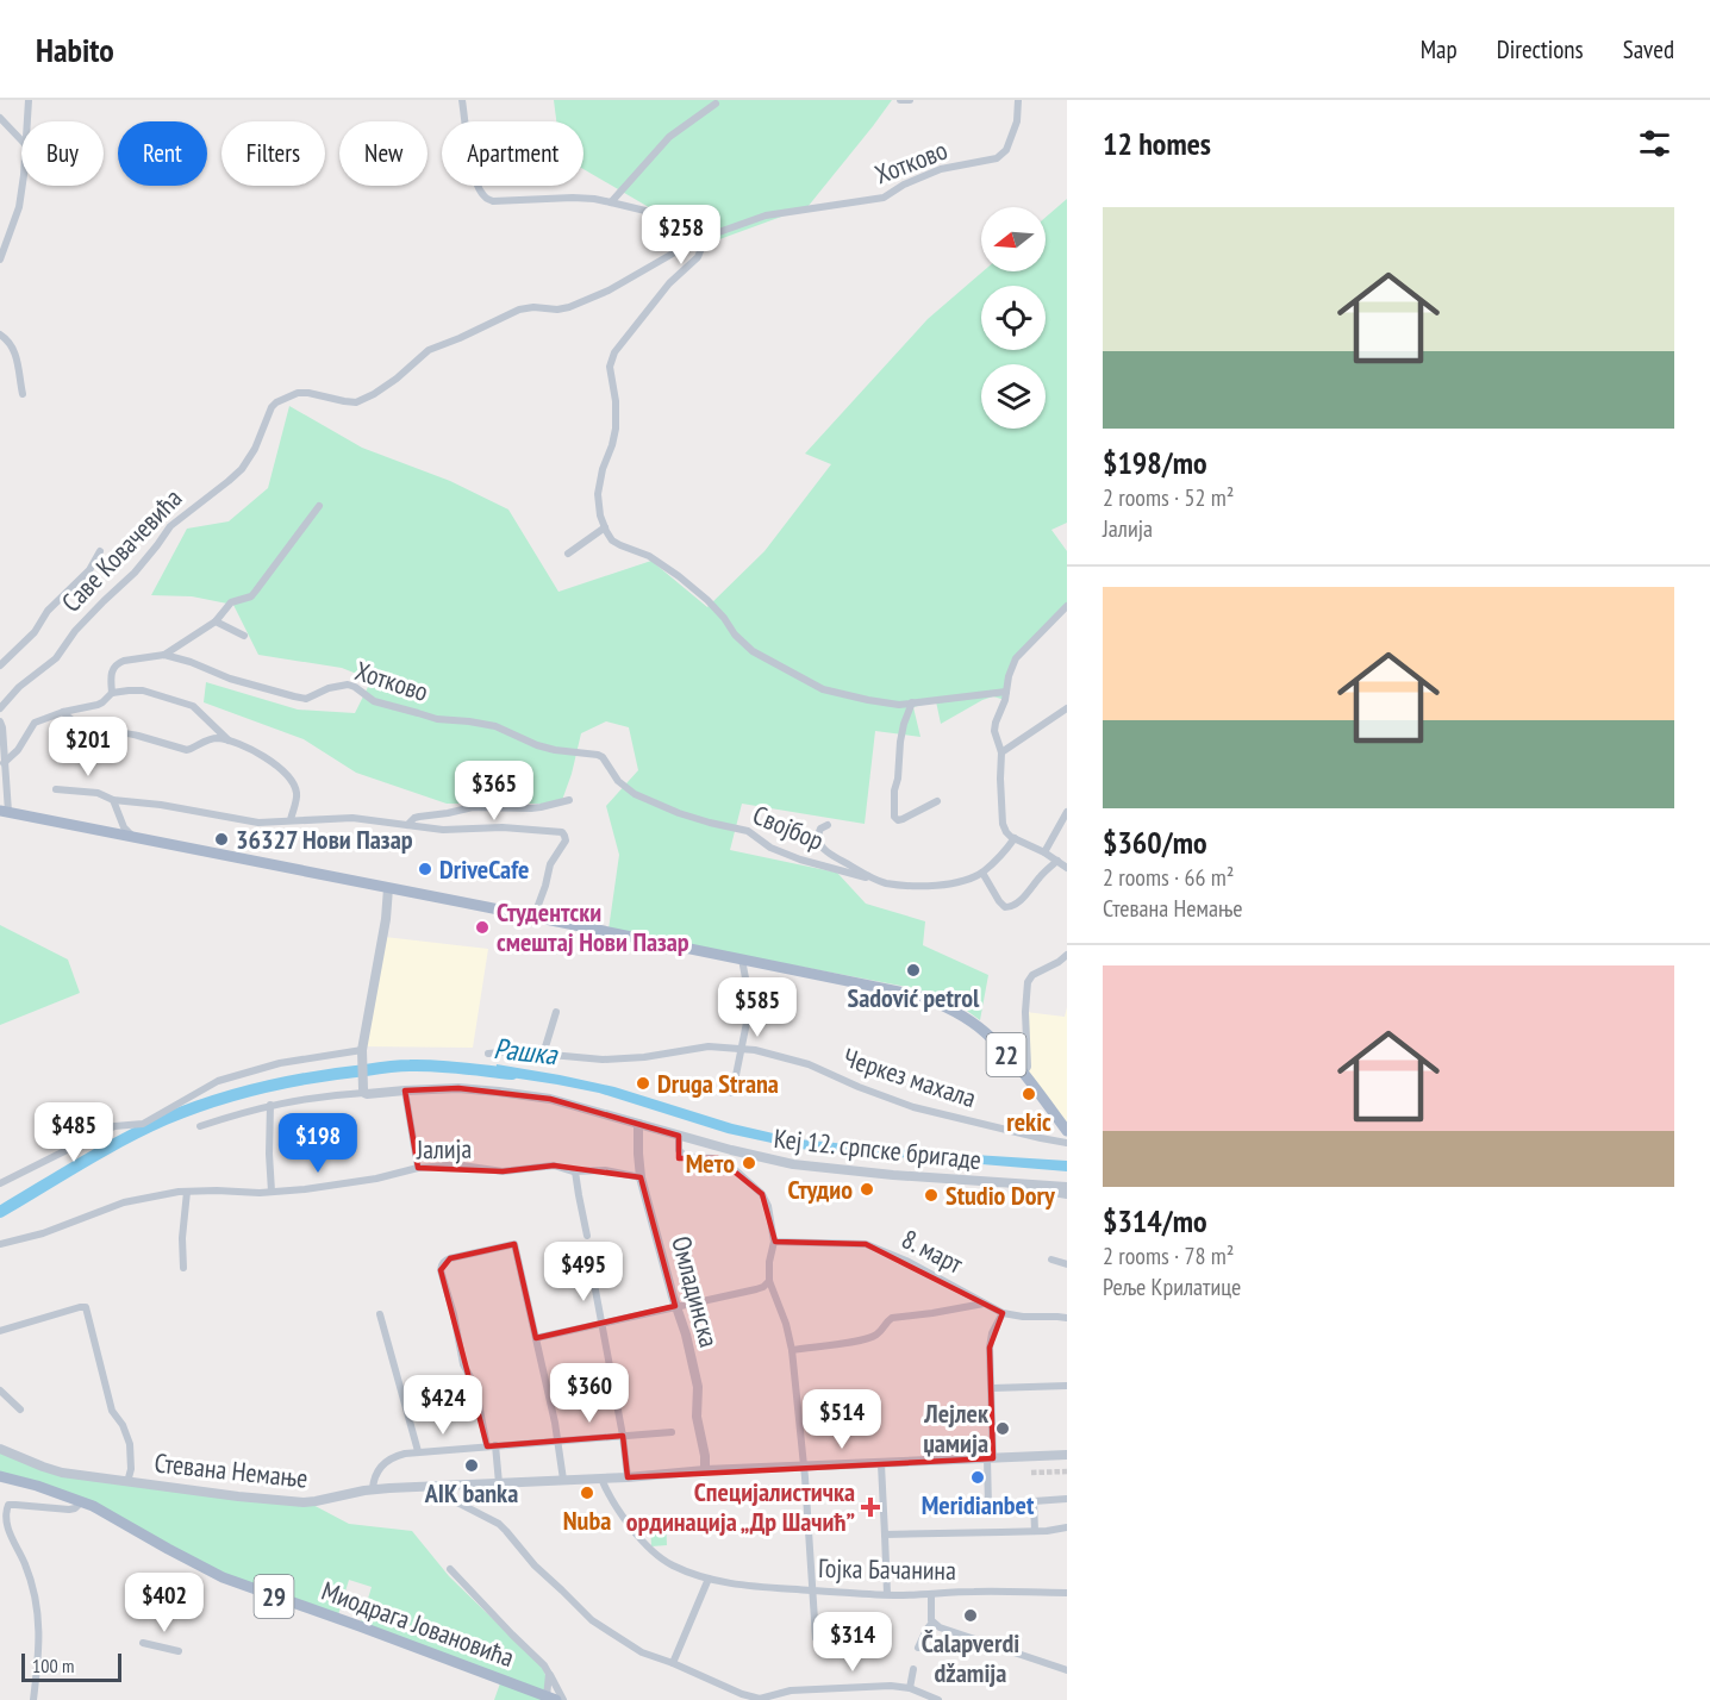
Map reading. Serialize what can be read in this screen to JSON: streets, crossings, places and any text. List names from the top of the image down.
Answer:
{
  "streets": {
    "main road": ["22", "29", "Миодрага Јовановића"],
    "street": [
      "Хотково",
      "Саве Ковачевића",
      "Својбор",
      "Черкез махала",
      "Јалија",
      "Кеј 12. српске бригаде",
      "8. март",
      "Омладинска",
      "Стевана Немање",
      "Гојка Бачанина"
    ]
  },
  "crossings": [
    ["Хотково", "Саве Ковачевића"],
    ["Хотково", "Својбор"],
    ["Јалија", "Омладинска"],
    ["Кеј 12. српске бригаде", "8. март"],
    ["Кеј 12. српске бригаде", "Омладинска"],
    ["Омладинска", "Стевана Немање"],
    ["Стевана Немање", "Гојка Бачанина"]
  ],
  "water": ["Рашка"],
  "places": {
    "other": [
      "36327 Нови Пазар",
      "DriveCafe",
      "Студентски смештај Нови Пазар",
      "Sadović petrol",
      "Druga Strana",
      "rekic",
      "Мето",
      "Студио",
      "Studio Dory",
      "Лејлек џамија",
      "AIK banka",
      "Meridianbet",
      "Nuba",
      "Čalapverdi džamija"
    ],
    "health": ["Специјалистичка ординација „Др Шачић”"]
  },
  "scale_bar": "100 m",
  "north": "left",
  "page": {
    "header": "Habito",
    "nav": ["Map", "Directions", "Saved"],
    "heading": "12 homes",
    "chip": [
      "Buy",
      "Rent",
      "Filters",
      "New",
      "Apartment"
    ],
    "list": [
      {
        "name": "$198/mo",
        "note": "2 rooms · 52 m² · Јалија"
      },
      {
        "name": "$360/mo",
        "note": "2 rooms · 66 m² · Стевана Немање"
      },
      {
        "name": "$314/mo",
        "note": "2 rooms · 78 m² · Реље Крилатице"
      }
    ],
    "price": [
      "$258",
      "$201",
      "$365",
      "$585",
      "$485",
      "$198",
      "$495",
      "$360",
      "$424",
      "$514",
      "$402",
      "$314"
    ],
    "scale": "100 m"
  }
}
